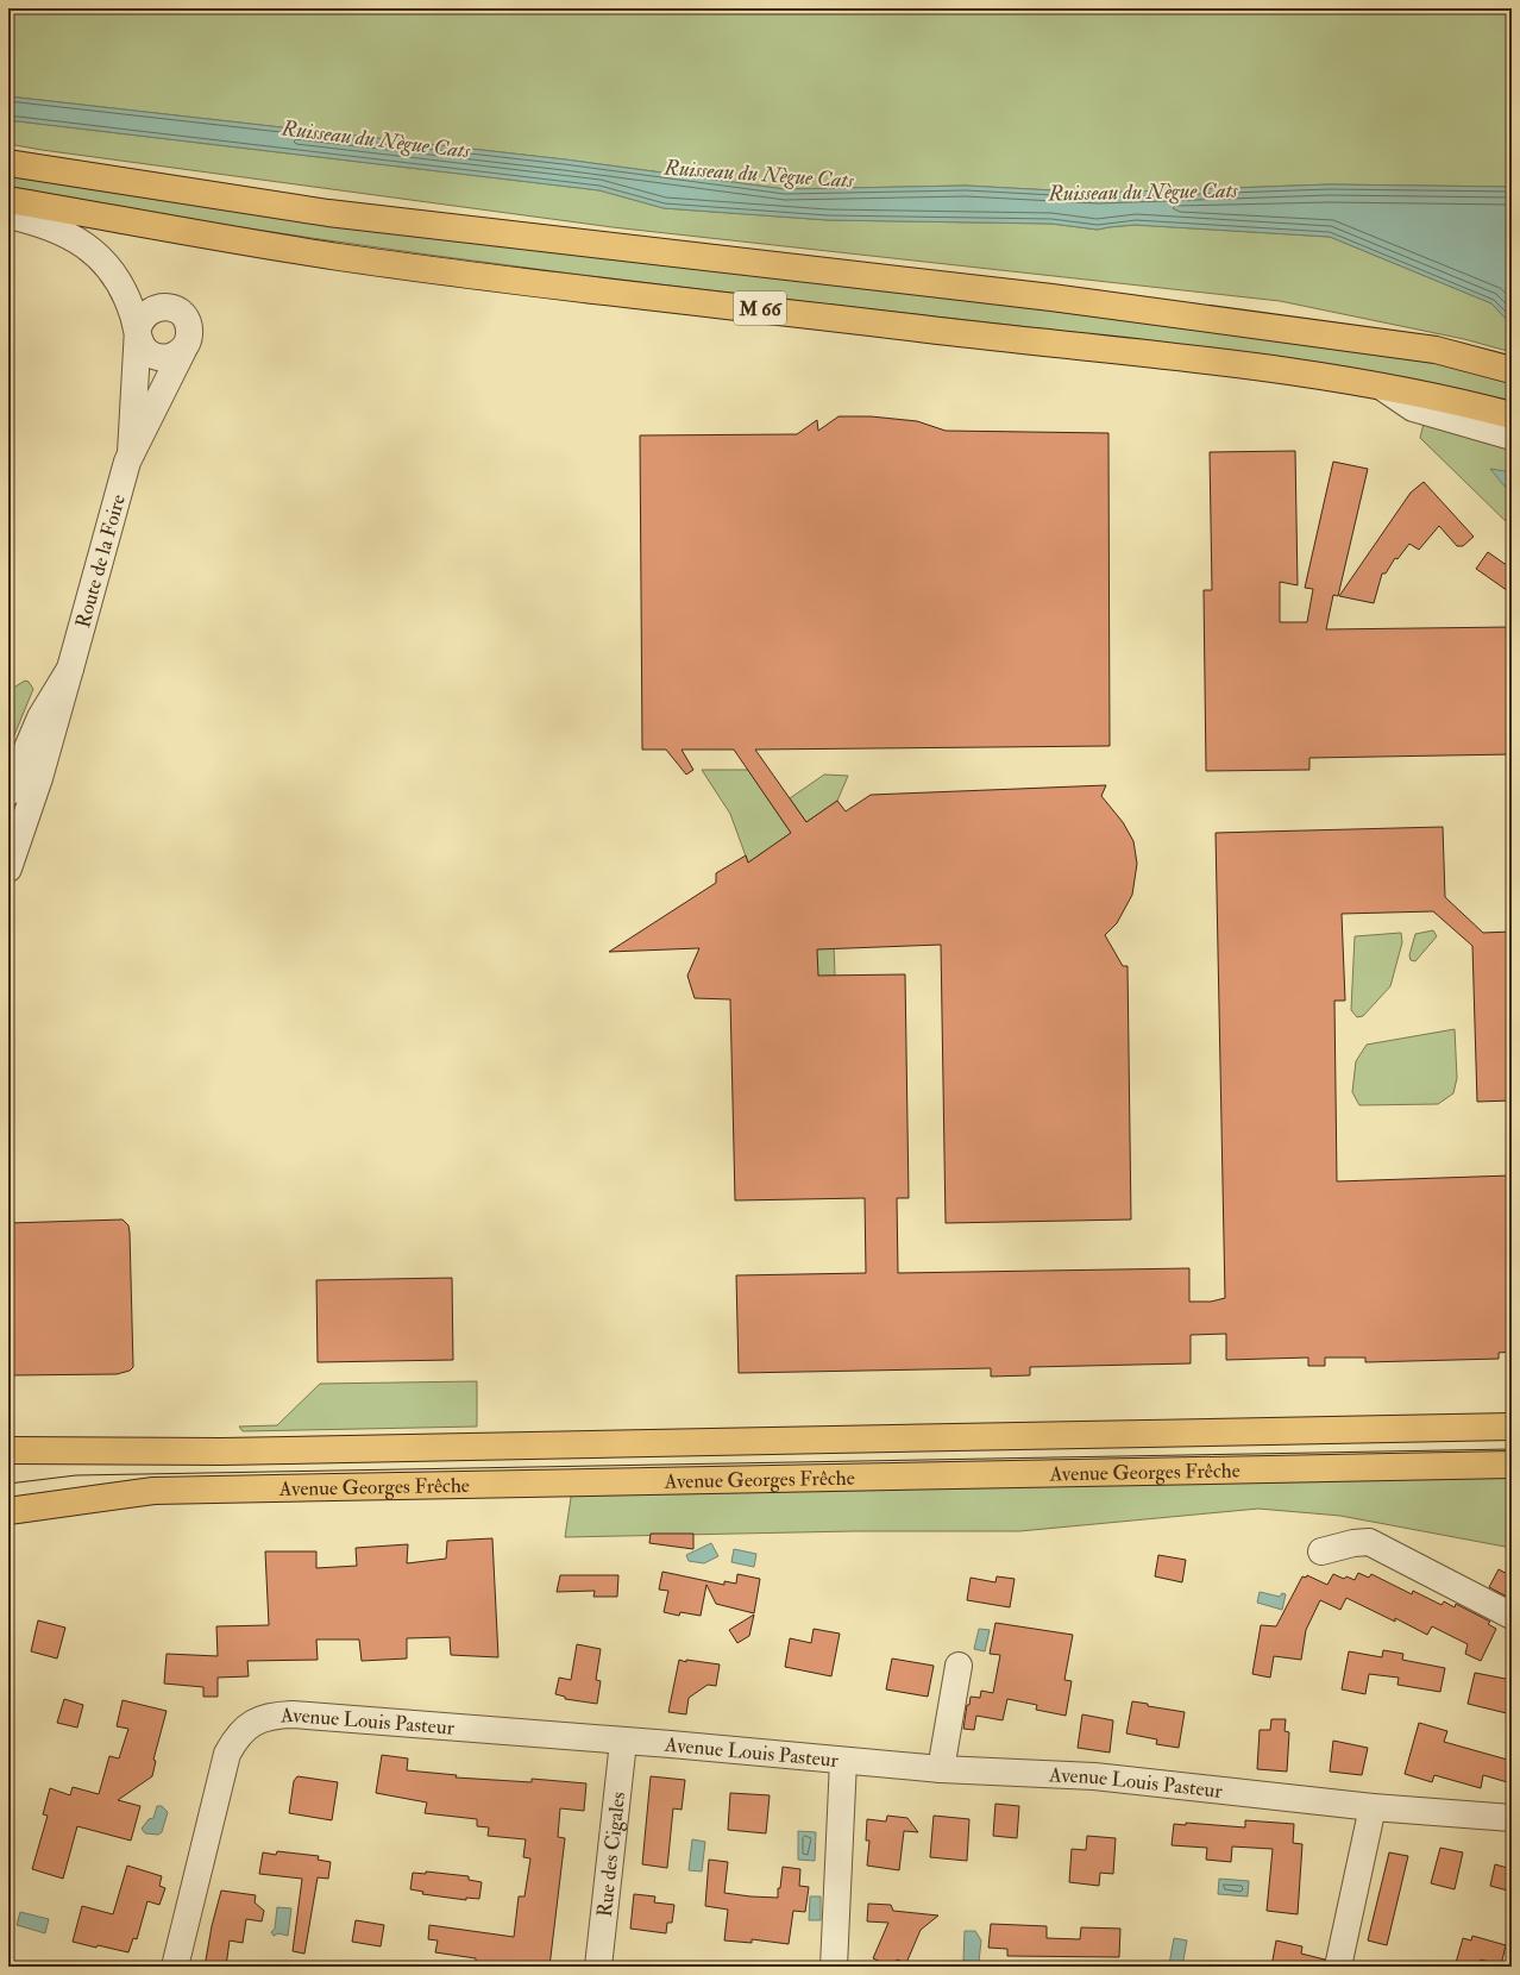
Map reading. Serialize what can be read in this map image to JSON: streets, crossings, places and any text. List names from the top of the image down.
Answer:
{
  "streets": {
    "main road": ["M 66", "Avenue Georges Frêche"],
    "street": ["Route de la Foire", "Avenue Louis Pasteur", "Rue des Cigales"]
  },
  "crossings": [
    ["Avenue Louis Pasteur", "Rue des Cigales"]
  ],
  "water": ["Ruisseau du Nègue Cats"]
}
